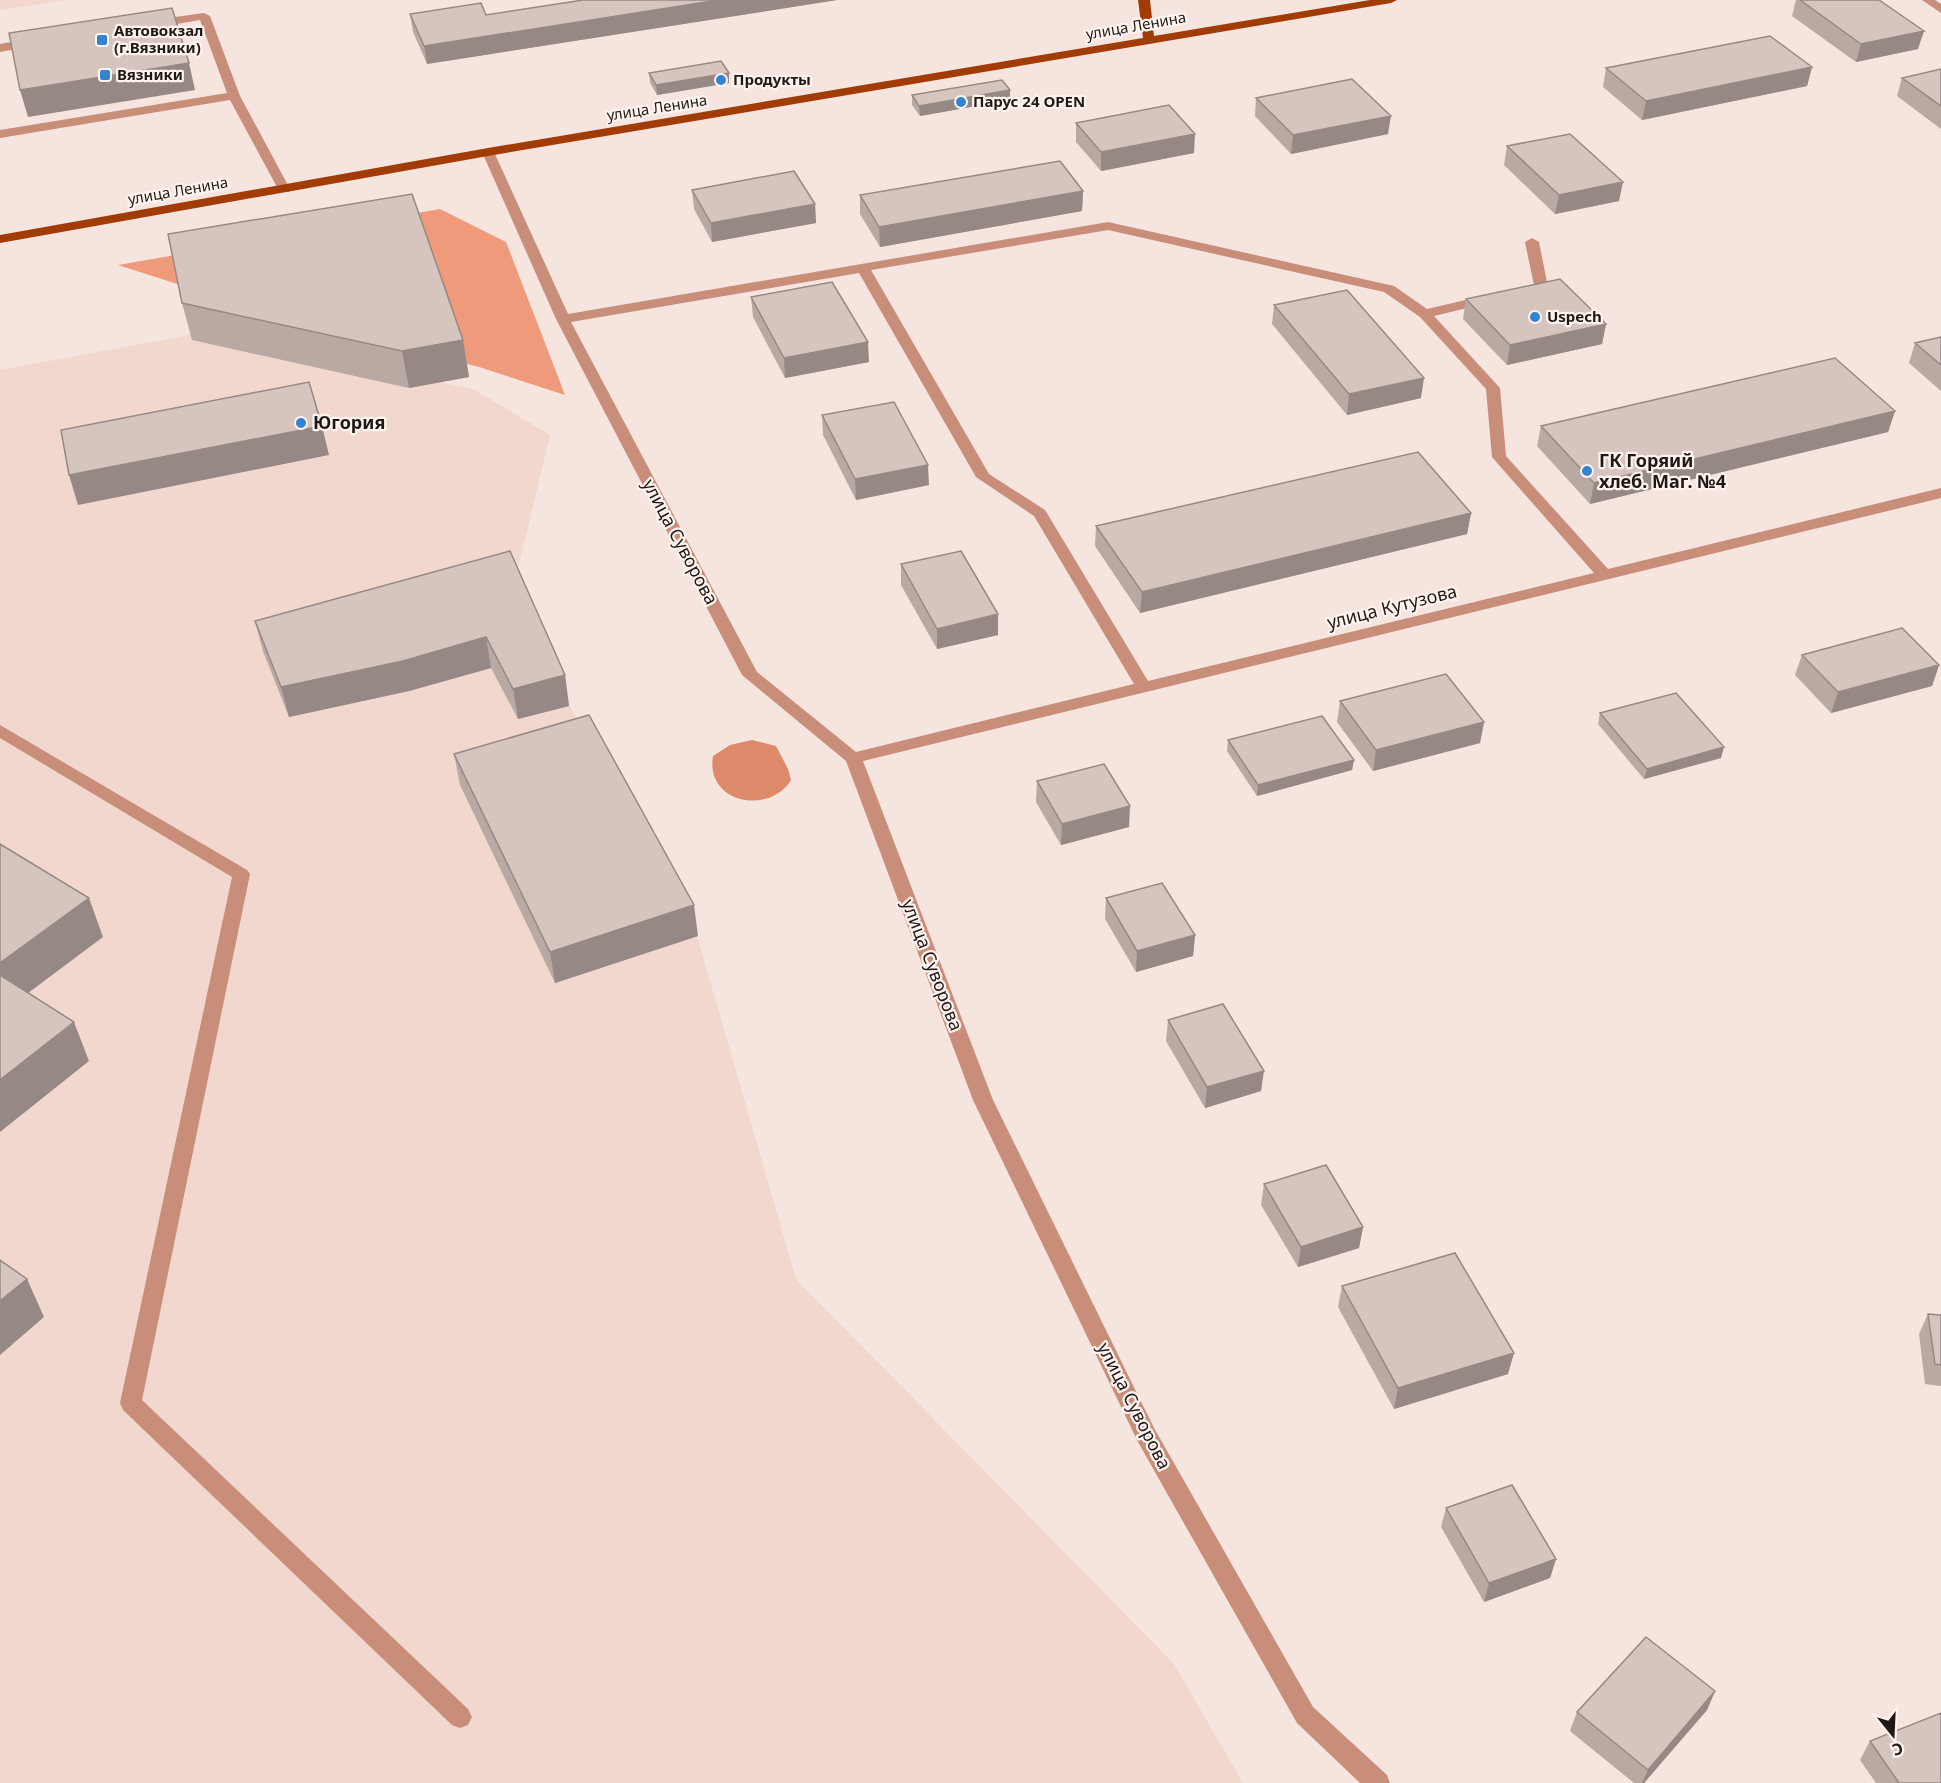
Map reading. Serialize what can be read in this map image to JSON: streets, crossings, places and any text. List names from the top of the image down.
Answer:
{
  "streets": {
    "main road": ["улица Ленина"],
    "street": ["улица Суворова", "улица Кутузова"]
  },
  "crossings": [
    ["улица Ленина", "улица Суворова"],
    ["улица Суворова", "улица Кутузова"]
  ],
  "places": {
    "transit": ["Автовокзал (г.Вязники)", "Вязники"],
    "other": [
      "Продукты",
      "Парус 24 OPEN",
      "Uspech",
      "Югория",
      "ГК Горяий хлеб. Маг. №4"
    ]
  },
  "north": "bottom"
}
